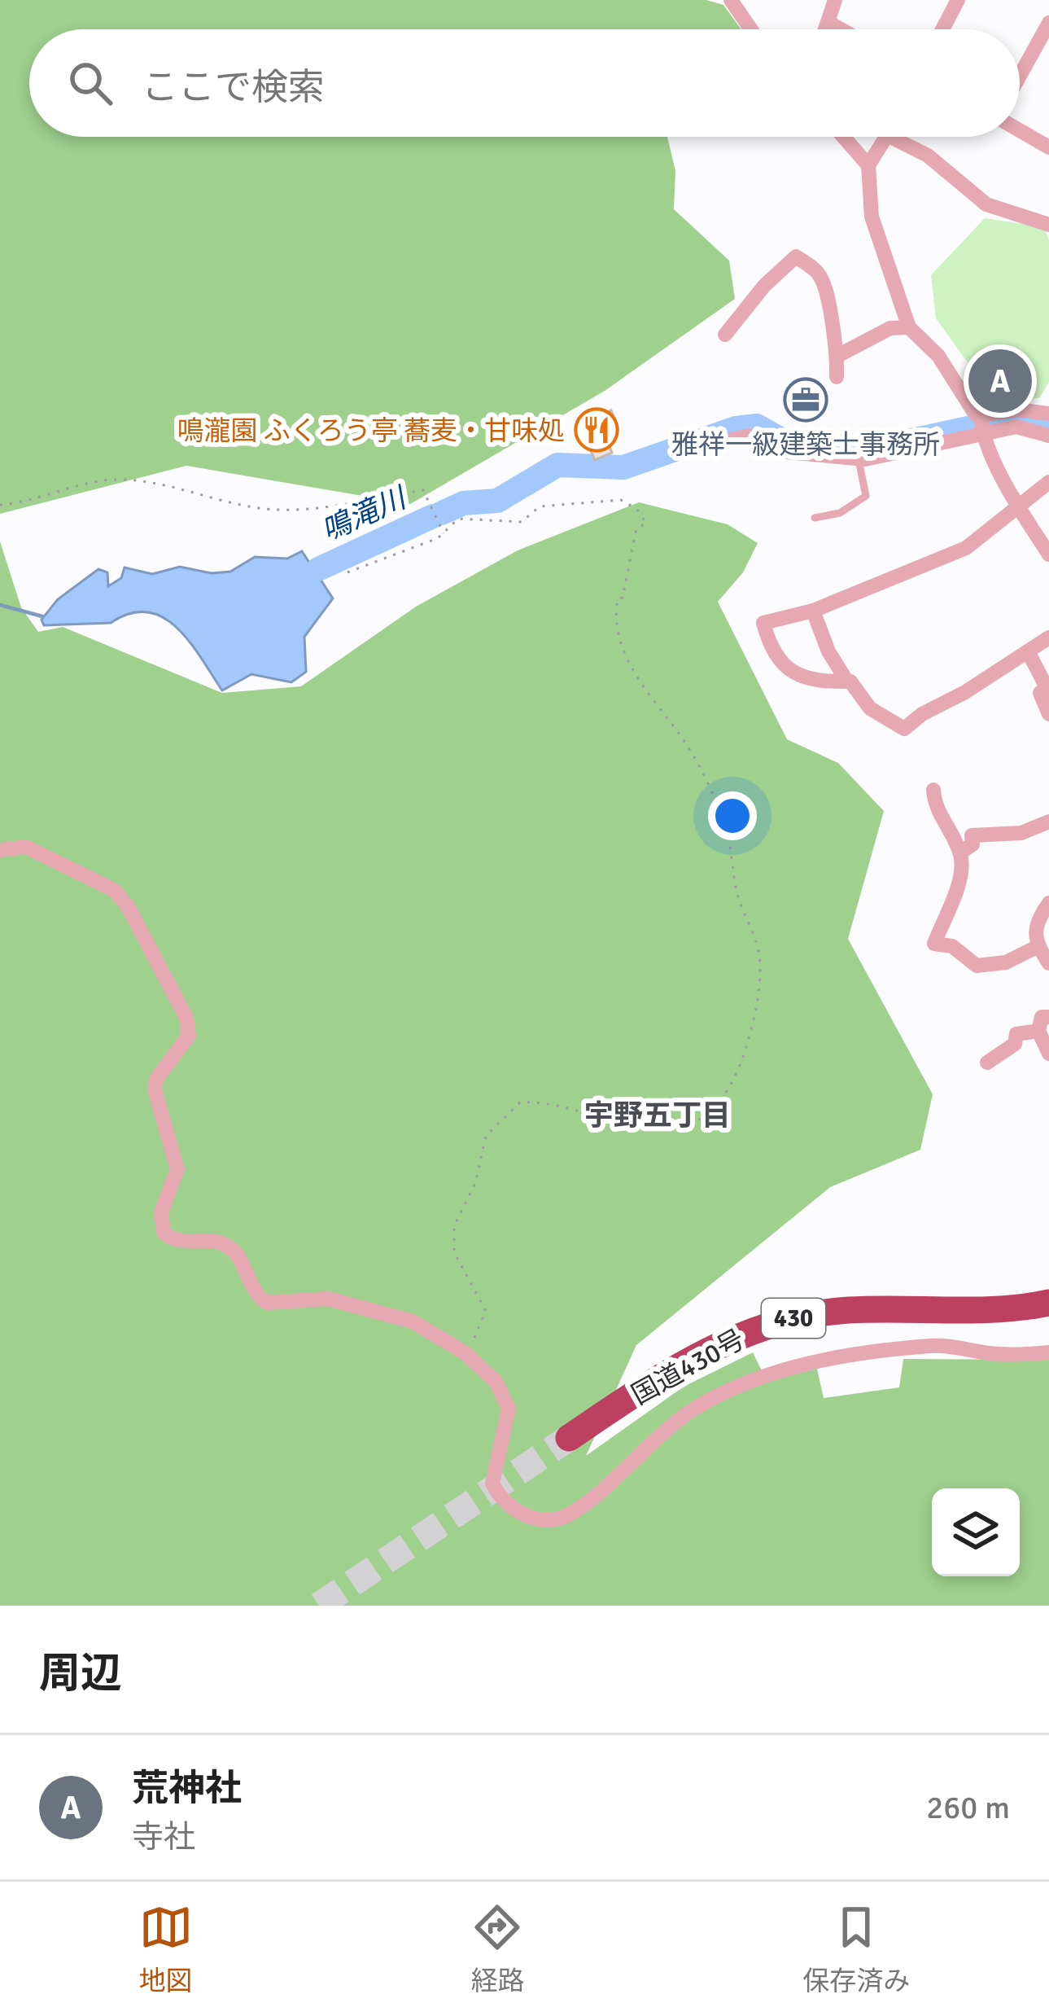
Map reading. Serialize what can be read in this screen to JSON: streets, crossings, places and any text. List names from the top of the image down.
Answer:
{
  "streets": {
    "highway": ["430", "国道430号"]
  },
  "districts": ["宇野五丁目"],
  "water": ["鳴滝川"],
  "places": {
    "office": ["雅祥一級建築士事務所"],
    "restaurant": ["鳴瀧園 ふくろう亭 蕎麦・甘味処"]
  },
  "page": {
    "search": "ここで検索",
    "pins": "A",
    "heading": "周辺",
    "list": [
      {
        "mark": "A",
        "name": "荒神社",
        "note": "寺社",
        "value": "260 m"
      }
    ],
    "nav": ["地図", "経路", "保存済み"]
  }
}
